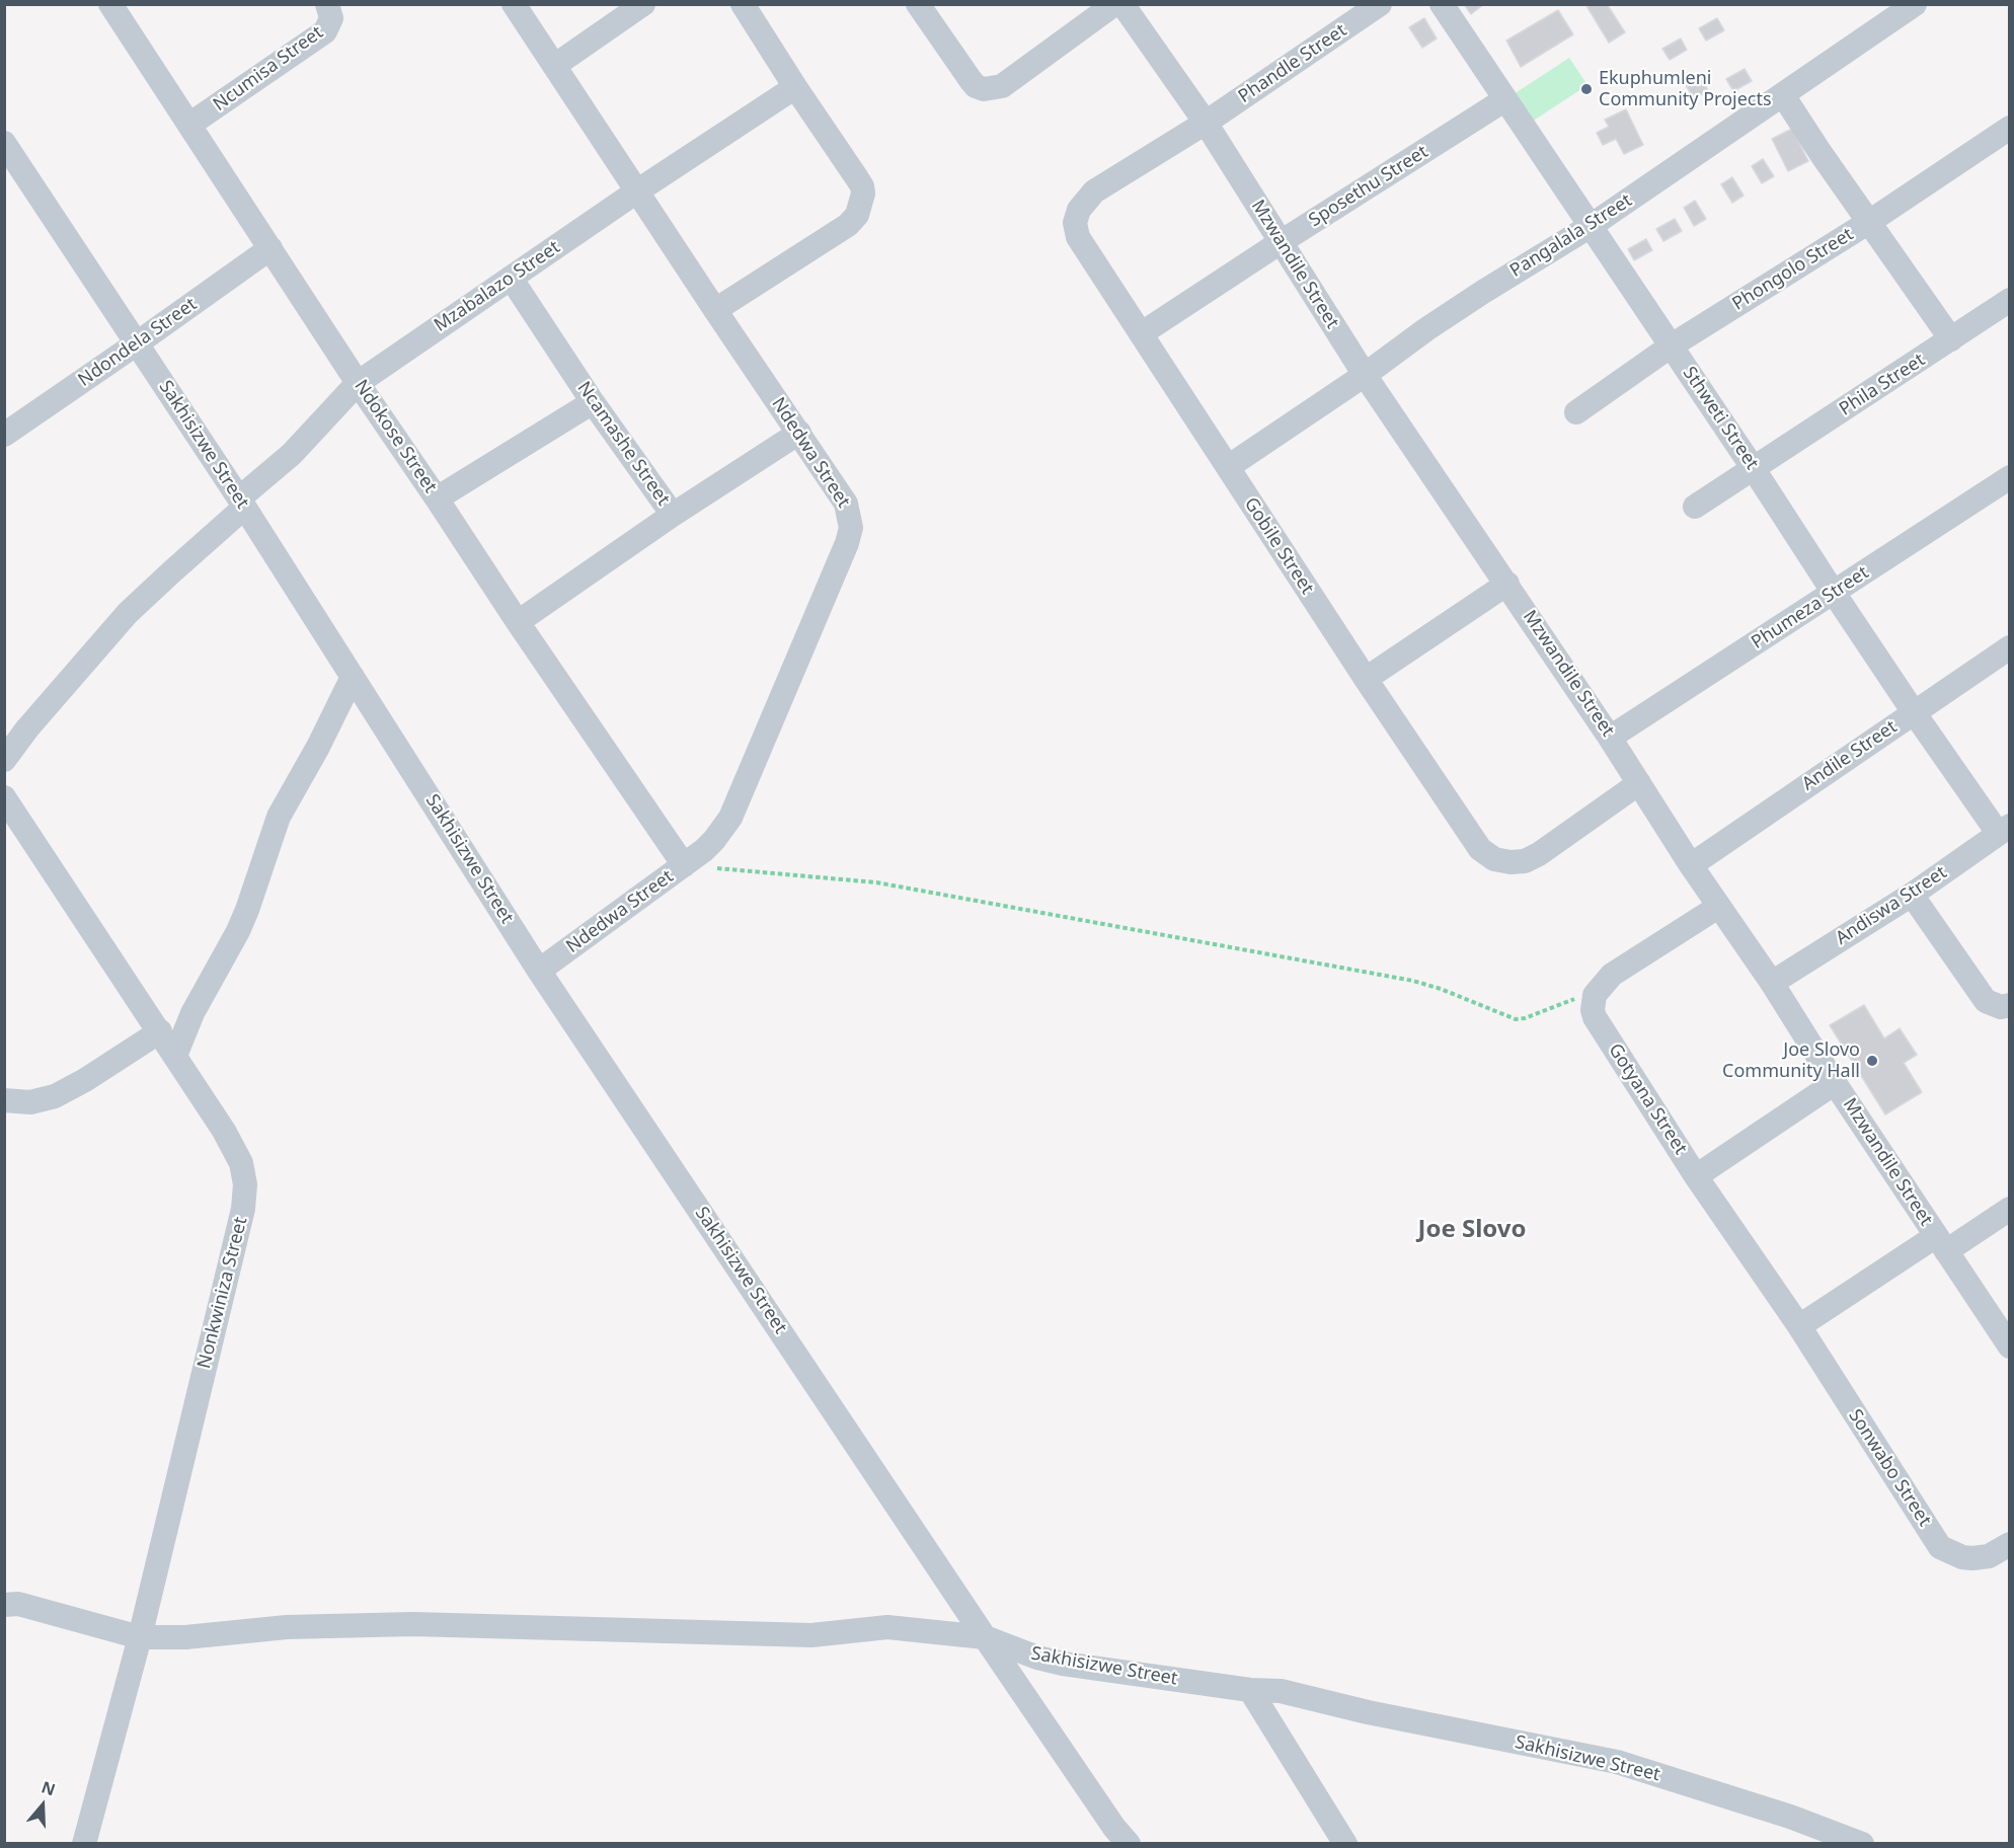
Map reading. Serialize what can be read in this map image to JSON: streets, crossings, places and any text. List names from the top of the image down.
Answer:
{
  "streets": {
    "street": [
      "Phandle Street",
      "Ncumisa Street",
      "Sposethu Street",
      "Pangalala Street",
      "Mzwandile Street",
      "Phongolo Street",
      "Mzabalazo Street",
      "Ndondela Street",
      "Phila Street",
      "Sthweti Street",
      "Ndokose Street",
      "Ncamashe Street",
      "Sakhisizwe Street",
      "Ndedwa Street",
      "Gobile Street",
      "Phumeza Street",
      "Andile Street",
      "Andiswa Street",
      "Gotyana Street",
      "Nonkwiniza Street",
      "Sonwabo Street"
    ]
  },
  "crossings": [
    ["Phandle Street", "Mzwandile Street"],
    ["Phandle Street", "Gobile Street"],
    ["Ncumisa Street", "Ndokose Street"],
    ["Sposethu Street", "Mzwandile Street"],
    ["Sposethu Street", "Sthweti Street"],
    ["Sposethu Street", "Gobile Street"],
    ["Pangalala Street", "Mzwandile Street"],
    ["Pangalala Street", "Sthweti Street"],
    ["Pangalala Street", "Gobile Street"],
    ["Mzwandile Street", "Gobile Street"],
    ["Mzwandile Street", "Phumeza Street"],
    ["Mzwandile Street", "Andile Street"],
    ["Mzwandile Street", "Andiswa Street"],
    ["Phongolo Street", "Sthweti Street"],
    ["Mzabalazo Street", "Ndokose Street"],
    ["Mzabalazo Street", "Ncamashe Street"],
    ["Mzabalazo Street", "Sakhisizwe Street"],
    ["Mzabalazo Street", "Ndedwa Street"],
    ["Ndondela Street", "Ndokose Street"],
    ["Ndondela Street", "Sakhisizwe Street"],
    ["Phila Street", "Sthweti Street"],
    ["Sthweti Street", "Phumeza Street"],
    ["Sthweti Street", "Andile Street"],
    ["Sthweti Street", "Andiswa Street"],
    ["Ndokose Street", "Ndedwa Street"],
    ["Ncamashe Street", "Ndedwa Street"],
    ["Sakhisizwe Street", "Ndedwa Street"],
    ["Gotyana Street", "Sonwabo Street"]
  ],
  "districts": ["Joe Slovo"],
  "places": ["Ekuphumleni Community Projects", "Joe Slovo Community Hall"],
  "north": "top"
}
